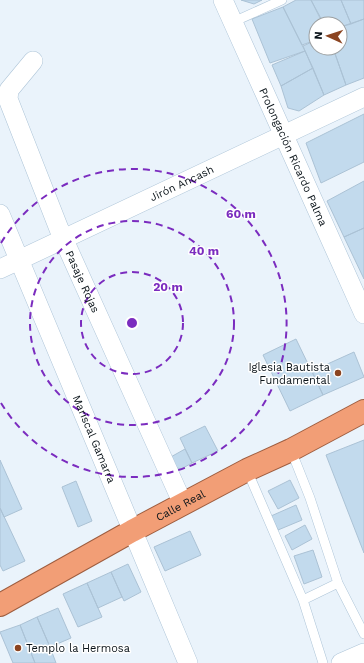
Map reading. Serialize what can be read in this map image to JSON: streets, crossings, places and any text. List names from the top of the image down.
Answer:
{
  "streets": {
    "highway": ["Calle Real"],
    "street": [
      "Prolongación Ricardo Palma",
      "Jirón Ancash",
      "Pasaje Rojas",
      "Mariscal Gamarra"
    ]
  },
  "crossings": [
    ["Prolongación Ricardo Palma", "Jirón Ancash"],
    ["Jirón Ancash", "Pasaje Rojas"],
    ["Jirón Ancash", "Mariscal Gamarra"],
    ["Pasaje Rojas", "Calle Real"],
    ["Mariscal Gamarra", "Calle Real"]
  ],
  "places": ["Iglesia Bautista Fundamental", "Templo la Hermosa"],
  "north": "left",
  "rings": ["60 m", "40 m", "20 m"]
}
